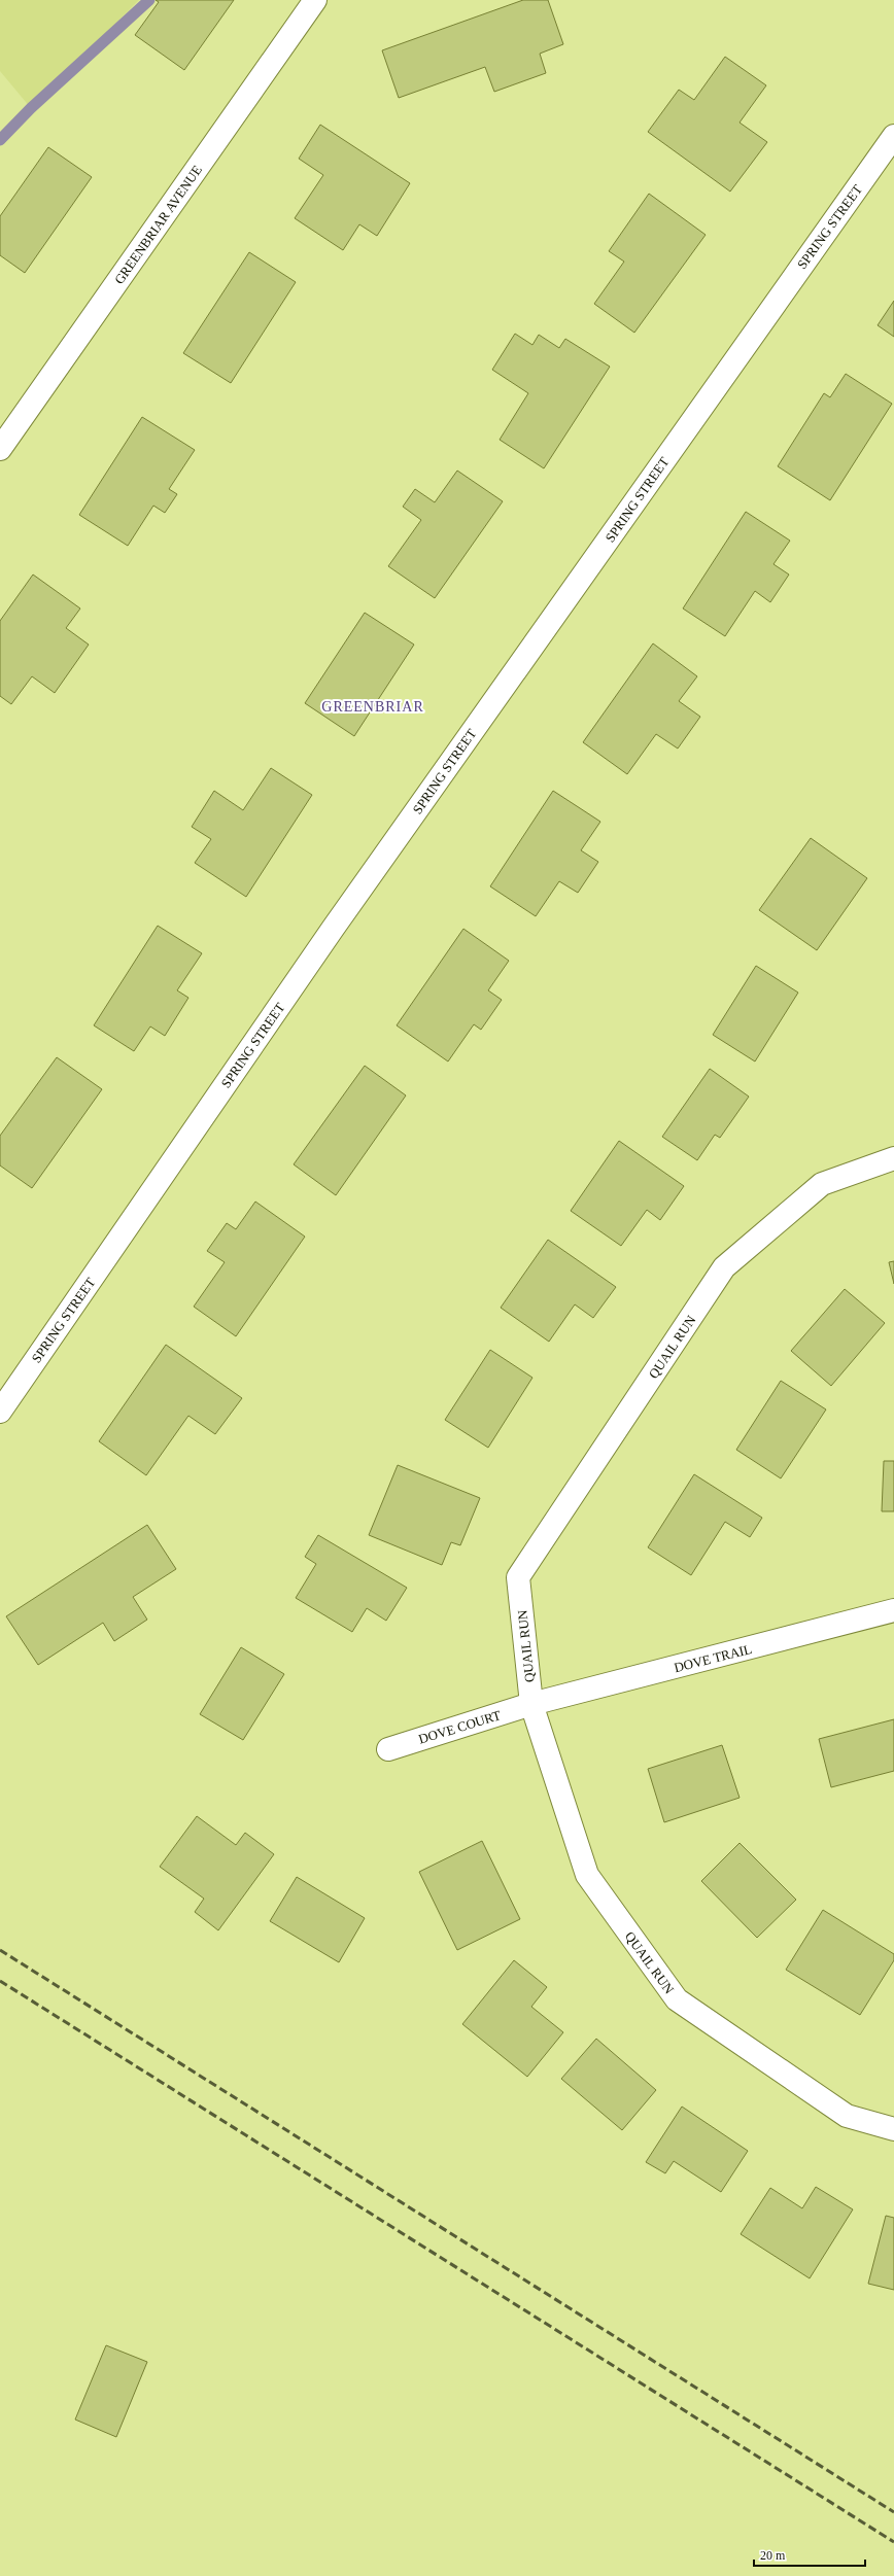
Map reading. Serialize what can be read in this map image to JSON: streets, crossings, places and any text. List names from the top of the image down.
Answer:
{
  "streets": {
    "street": [
      "GREENBRIAR AVENUE",
      "SPRING STREET",
      "QUAIL RUN",
      "DOVE TRAIL",
      "DOVE COURT"
    ]
  },
  "crossings": [
    ["QUAIL RUN", "DOVE TRAIL"],
    ["QUAIL RUN", "DOVE COURT"],
    ["DOVE TRAIL", "DOVE COURT"]
  ],
  "districts": ["GREENBRIAR"],
  "scale_bar": "20 m"
}
